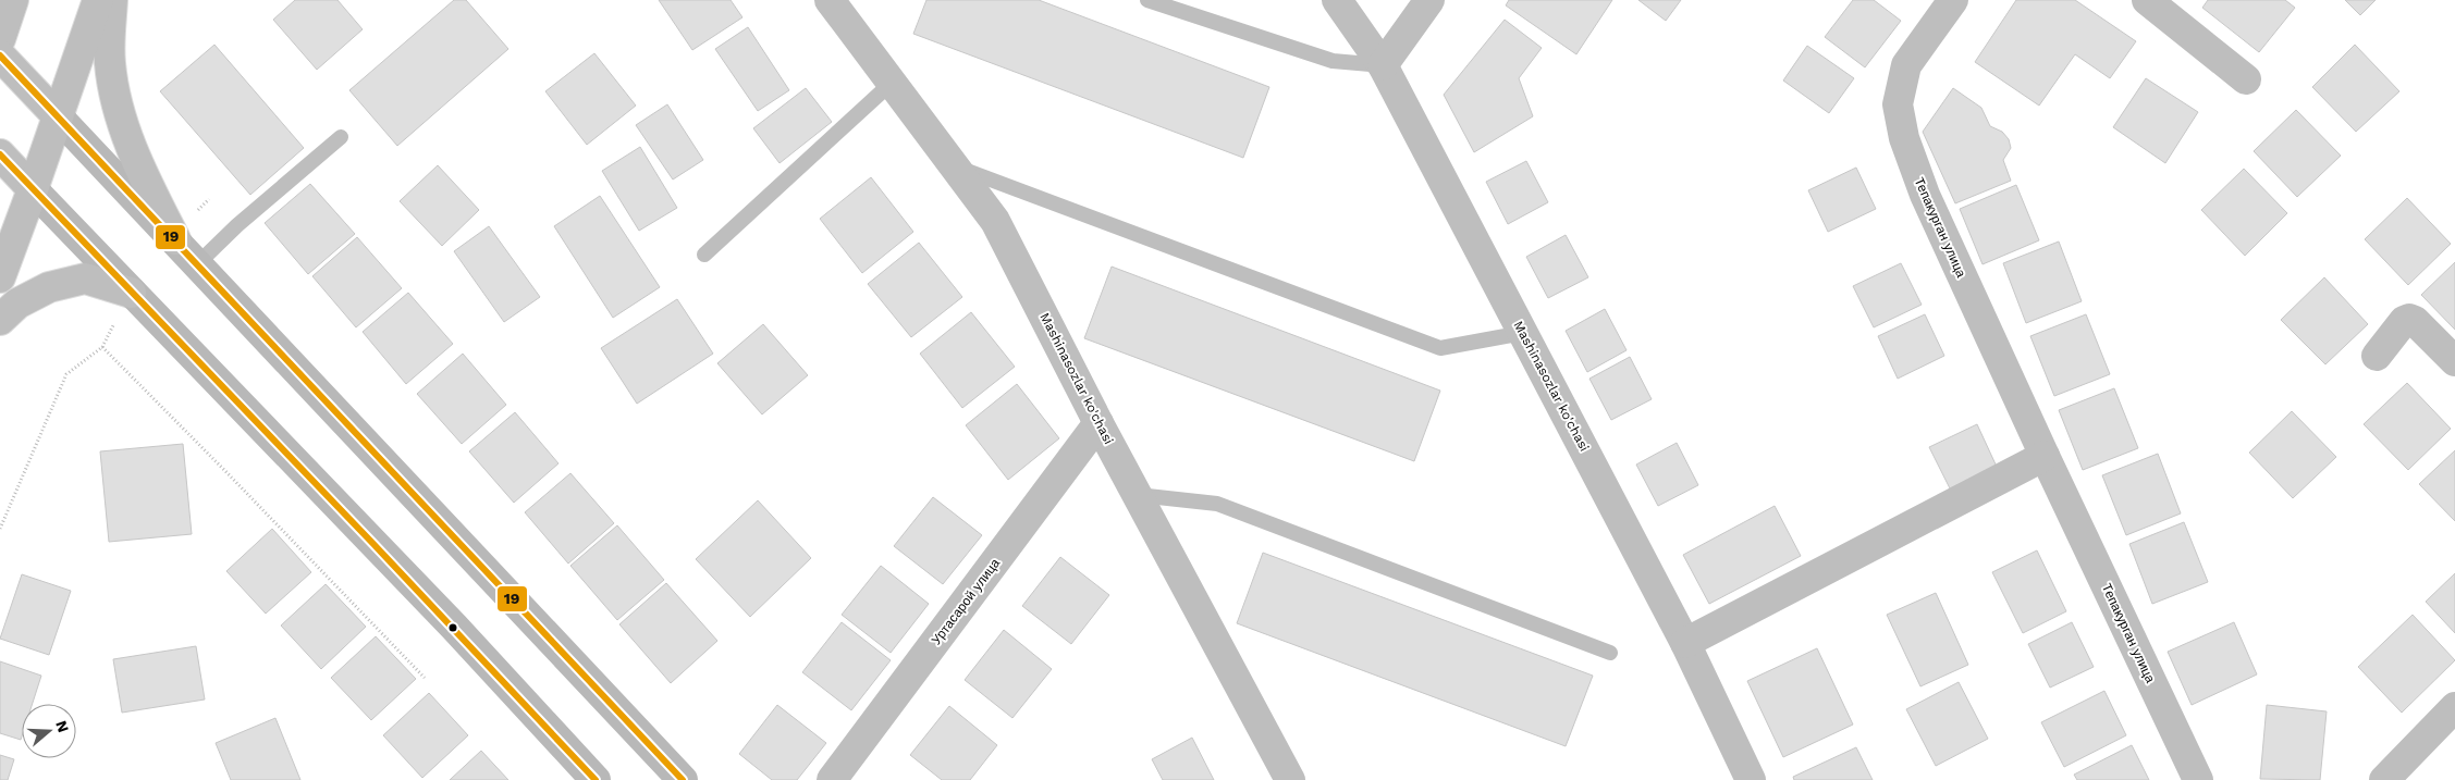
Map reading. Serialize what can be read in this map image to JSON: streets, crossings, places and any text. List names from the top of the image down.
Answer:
{
  "streets": {
    "street": ["Тепакурган улица", "Mashinasozlar ko'chasi", "Уртасарой улица"]
  },
  "crossings": [
    ["Mashinasozlar ko'chasi", "Уртасарой улица"]
  ],
  "lines": ["transit line 19"],
  "north": "right"
}
